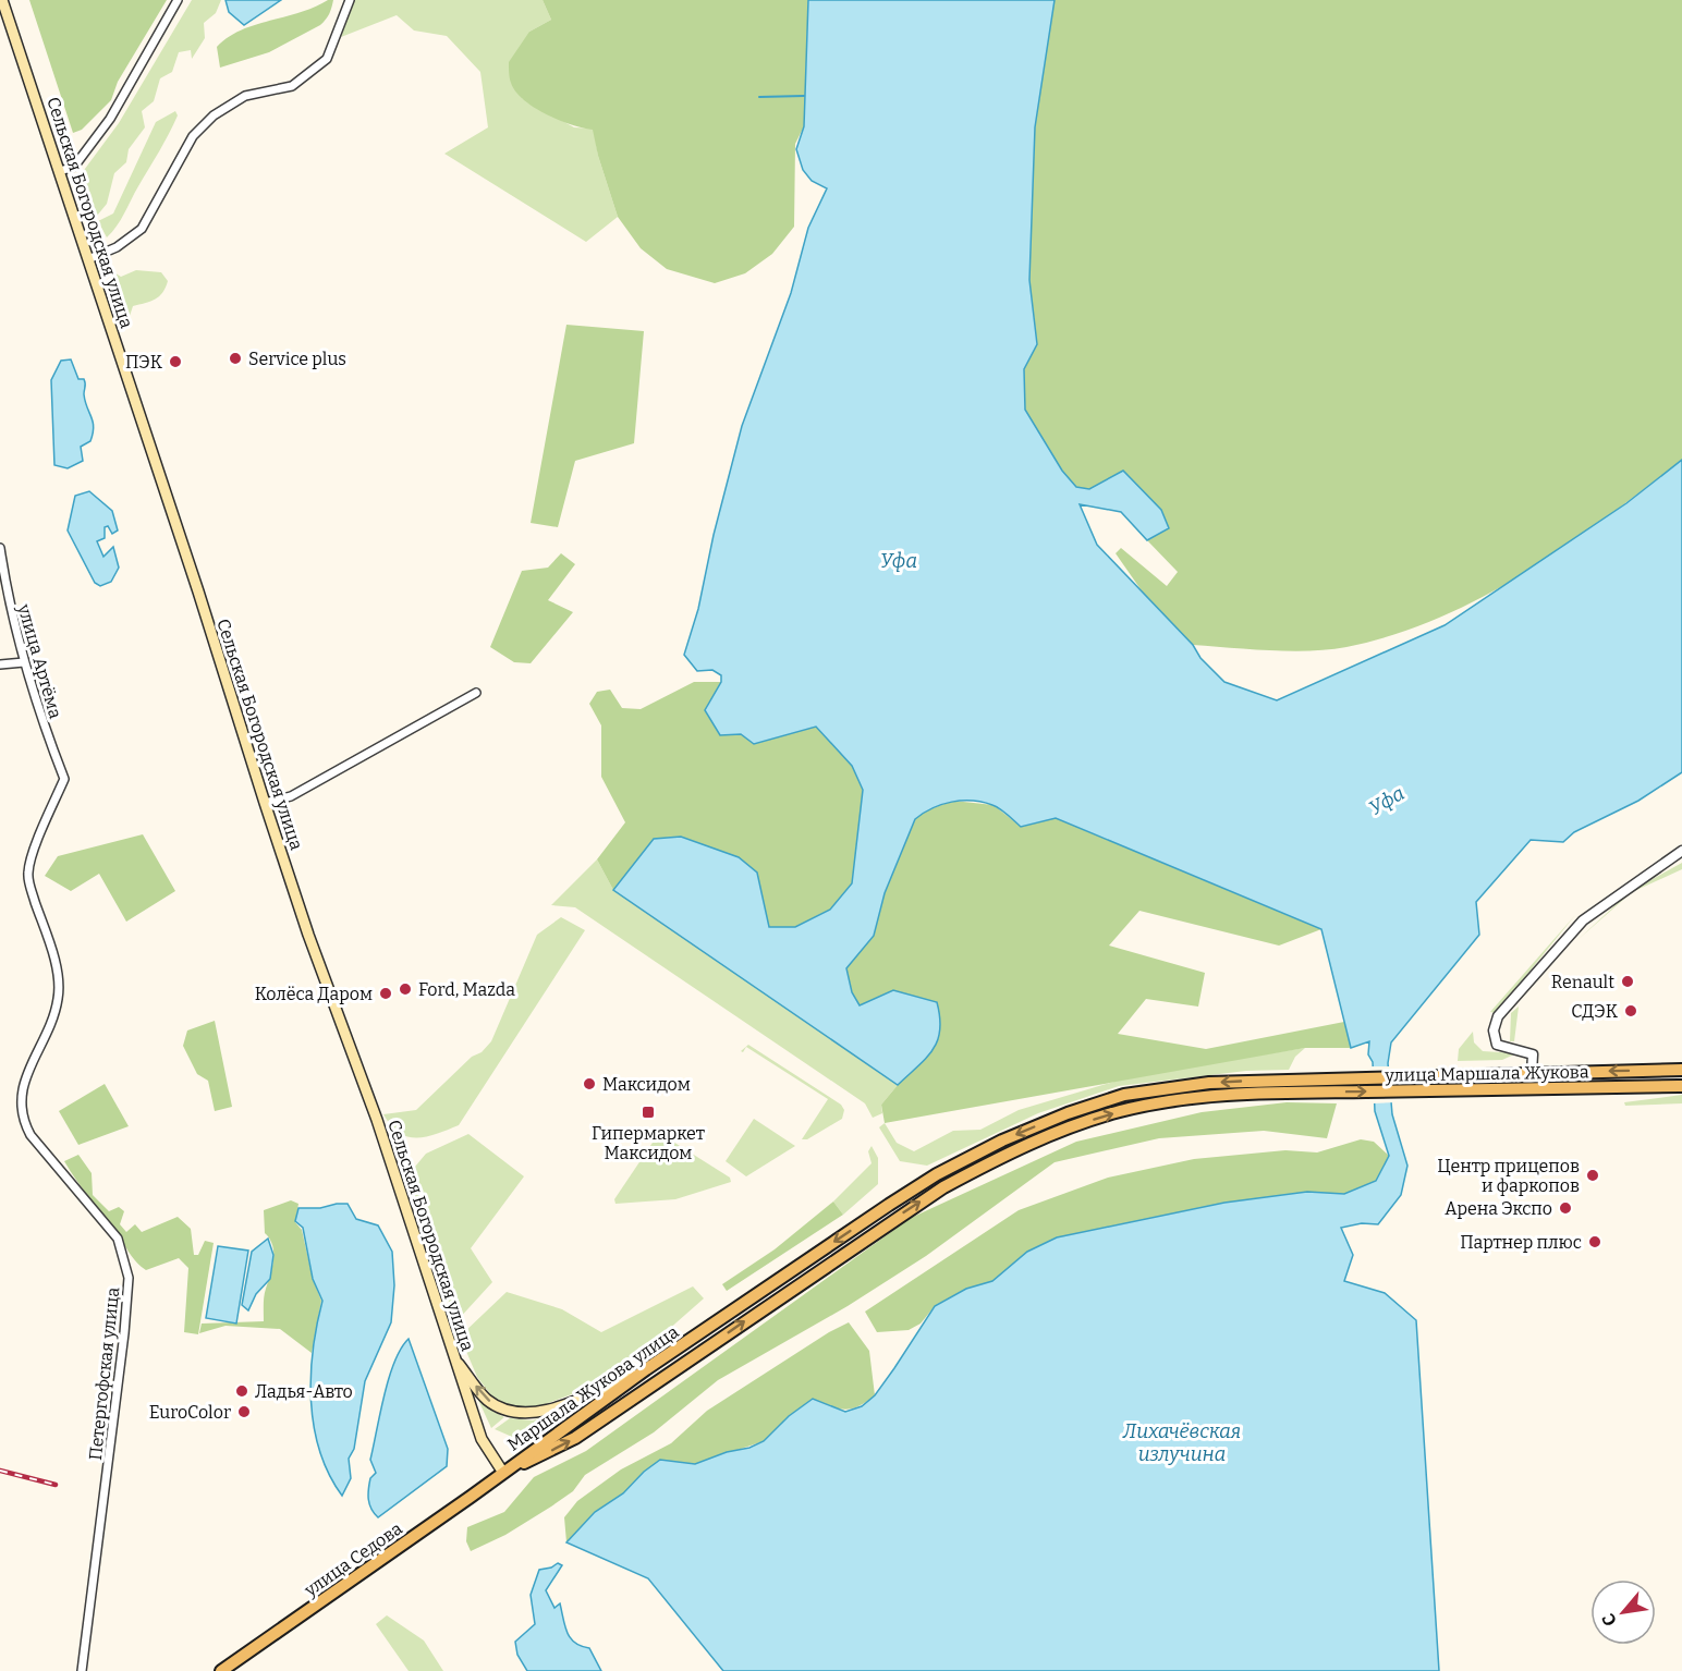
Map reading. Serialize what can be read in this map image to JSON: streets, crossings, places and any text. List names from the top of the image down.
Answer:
{
  "streets": {
    "main road": [
      "Сельская Богородская улица",
      "улица Маршала Жукова",
      "Маршала Жукова улица",
      "улица Седова"
    ],
    "street": ["улица Артёма", "Петергофская улица"]
  },
  "crossings": [
    ["Сельская Богородская улица", "Маршала Жукова улица"],
    ["Сельская Богородская улица", "улица Седова"],
    ["улица Артёма", "Петергофская улица"],
    ["улица Маршала Жукова", "Маршала Жукова улица"],
    ["Маршала Жукова улица", "улица Седова"]
  ],
  "water": ["Уфа", "Лихачёвская излучина"],
  "places": {
    "other": [
      "Service plus",
      "ПЭК",
      "Renault",
      "Ford, Mazda",
      "Колёса Даром",
      "СДЭК",
      "Максидом",
      "Центр прицепов и фаркопов",
      "Арена Экспо",
      "Партнер плюс",
      "Ладья-Авто",
      "EuroColor"
    ],
    "transit": ["Гипермаркет Максидом"]
  },
  "north": "bottom left"
}
